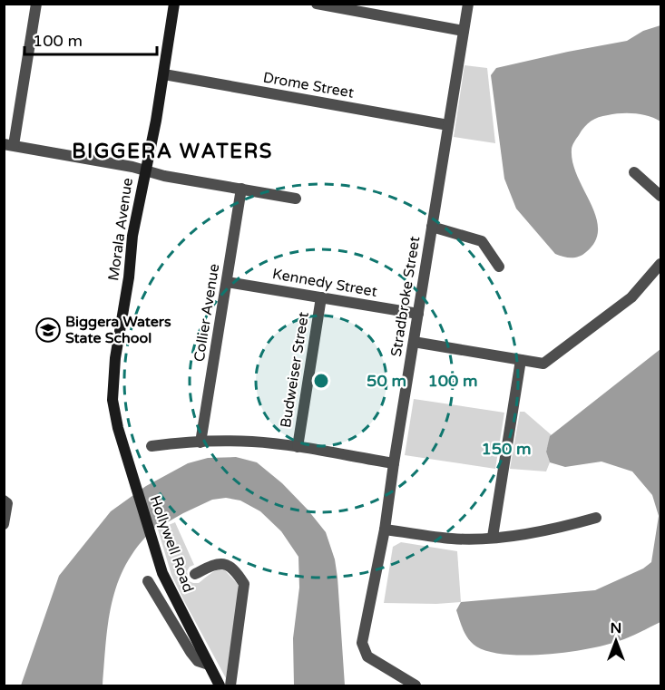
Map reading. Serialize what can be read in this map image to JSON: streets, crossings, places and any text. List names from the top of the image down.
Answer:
{
  "streets": {
    "main road": ["Morala Avenue", "Hollywell Road"],
    "street": [
      "Drome Street",
      "Kennedy Street",
      "Stradbroke Street",
      "Collier Avenue",
      "Budweiser Street"
    ]
  },
  "crossings": [
    ["Drome Street", "Morala Avenue"],
    ["Drome Street", "Stradbroke Street"],
    ["Morala Avenue", "Hollywell Road"],
    ["Kennedy Street", "Stradbroke Street"],
    ["Kennedy Street", "Collier Avenue"],
    ["Kennedy Street", "Budweiser Street"]
  ],
  "districts": ["BIGGERA WATERS"],
  "places": {
    "school or university": ["Biggera Waters State School"]
  },
  "scale_bar": "100 m",
  "north": "top",
  "rings": ["50 m", "100 m", "150 m"]
}
